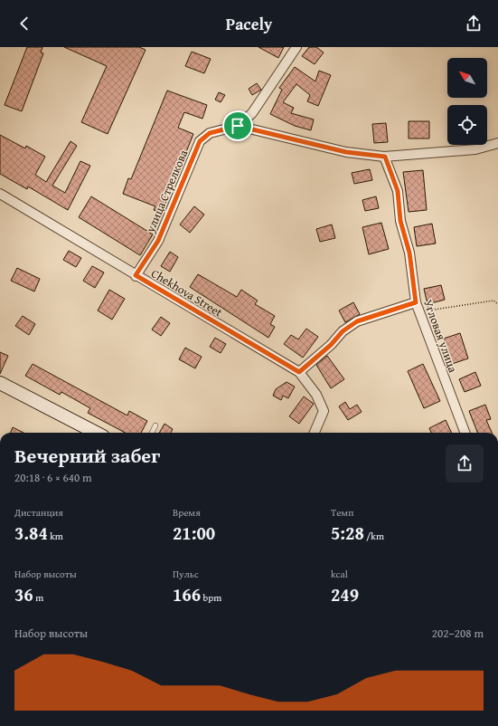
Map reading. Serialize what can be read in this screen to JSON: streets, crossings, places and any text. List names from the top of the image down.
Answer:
{
  "streets": {
    "street": ["улица Стрелкова", "Chekhova Street", "Угловая улица"]
  },
  "crossings": [
    ["улица Стрелкова", "Chekhova Street"]
  ],
  "north": "top left",
  "page": {
    "header": "Pacely",
    "heading": ["Вечерний забег", "20:18 · 6 × 640 m"],
    "stats": [
      ["Дистанция", "3.84 km"],
      ["Время", "21:00"],
      ["Темп", "5:28 /km"],
      ["Набор высоты", "36 m"],
      ["Пульс", "166 bpm"],
      ["kcal", "249"]
    ],
    "chart": ["Набор высоты", "202–208 m"]
  }
}
